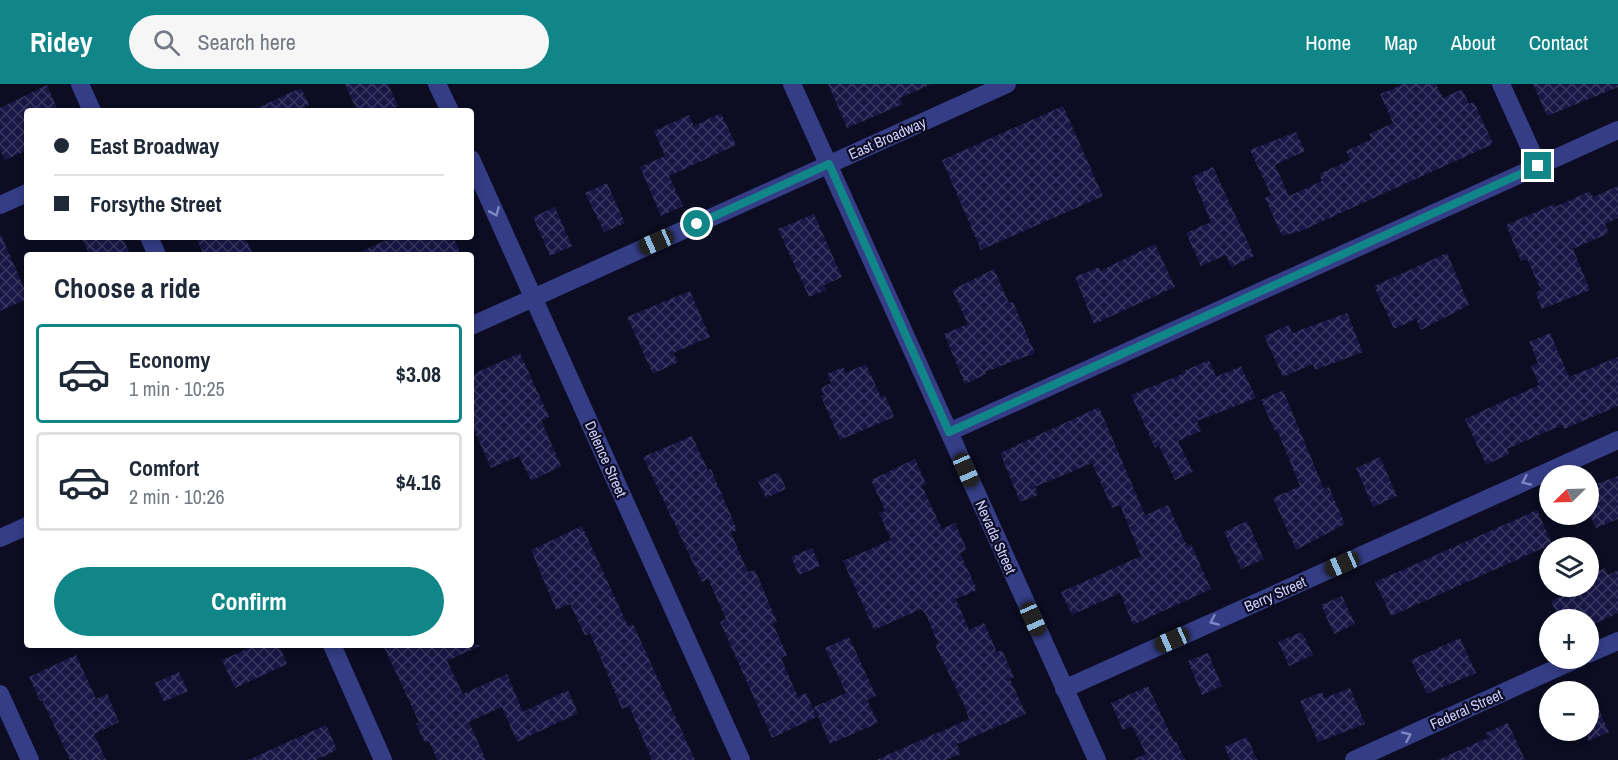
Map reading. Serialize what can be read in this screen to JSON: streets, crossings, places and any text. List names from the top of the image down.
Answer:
{
  "streets": {
    "street": [
      "East Broadway",
      "Delence Street",
      "Nevada Street",
      "Berry Street",
      "Federal Street"
    ]
  },
  "crossings": [
    ["East Broadway", "Delence Street"],
    ["East Broadway", "Nevada Street"],
    ["Nevada Street", "Berry Street"]
  ],
  "one_way": ["Berry Street", "Federal Street"],
  "north": "bottom left",
  "page": {
    "header": "Ridey",
    "search": "Search here",
    "nav": [
      "Home",
      "Map",
      "About",
      "Contact"
    ],
    "banner": ["East Broadway", "Forsythe Street"],
    "heading": "Choose a ride",
    "list": [
      {
        "name": "Economy",
        "note": "1 min · 10:25",
        "value": "$3.08"
      },
      {
        "name": "Comfort",
        "note": "2 min · 10:26",
        "value": "$4.16"
      }
    ],
    "map_buttons": ["+", "−"],
    "buttons": "Confirm"
  }
}
